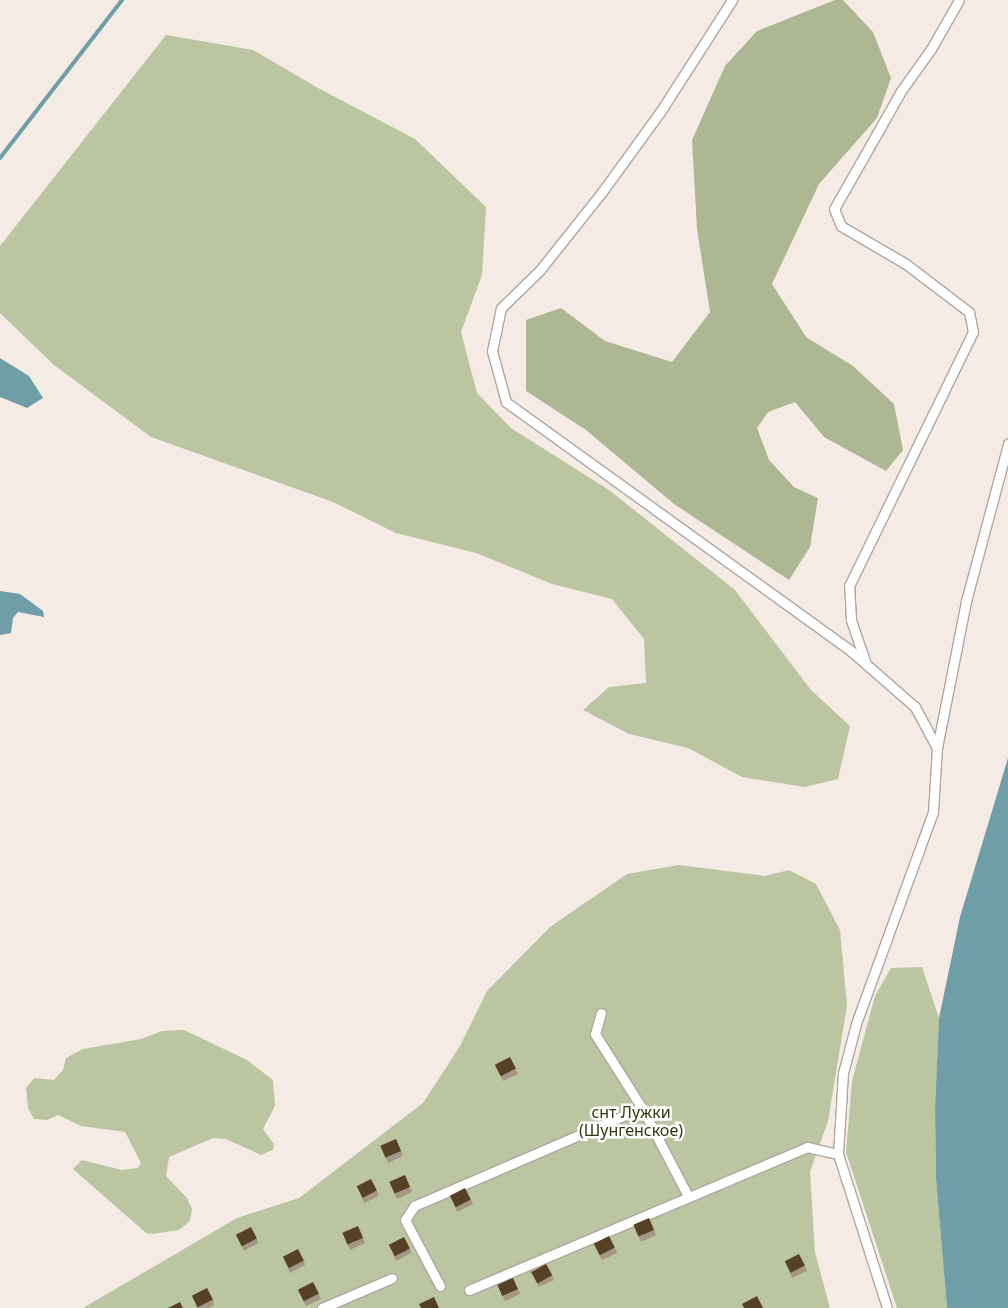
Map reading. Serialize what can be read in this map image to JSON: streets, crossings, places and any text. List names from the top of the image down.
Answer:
{
  "parks": ["снт Лужки (Шунгенское)"]
}
